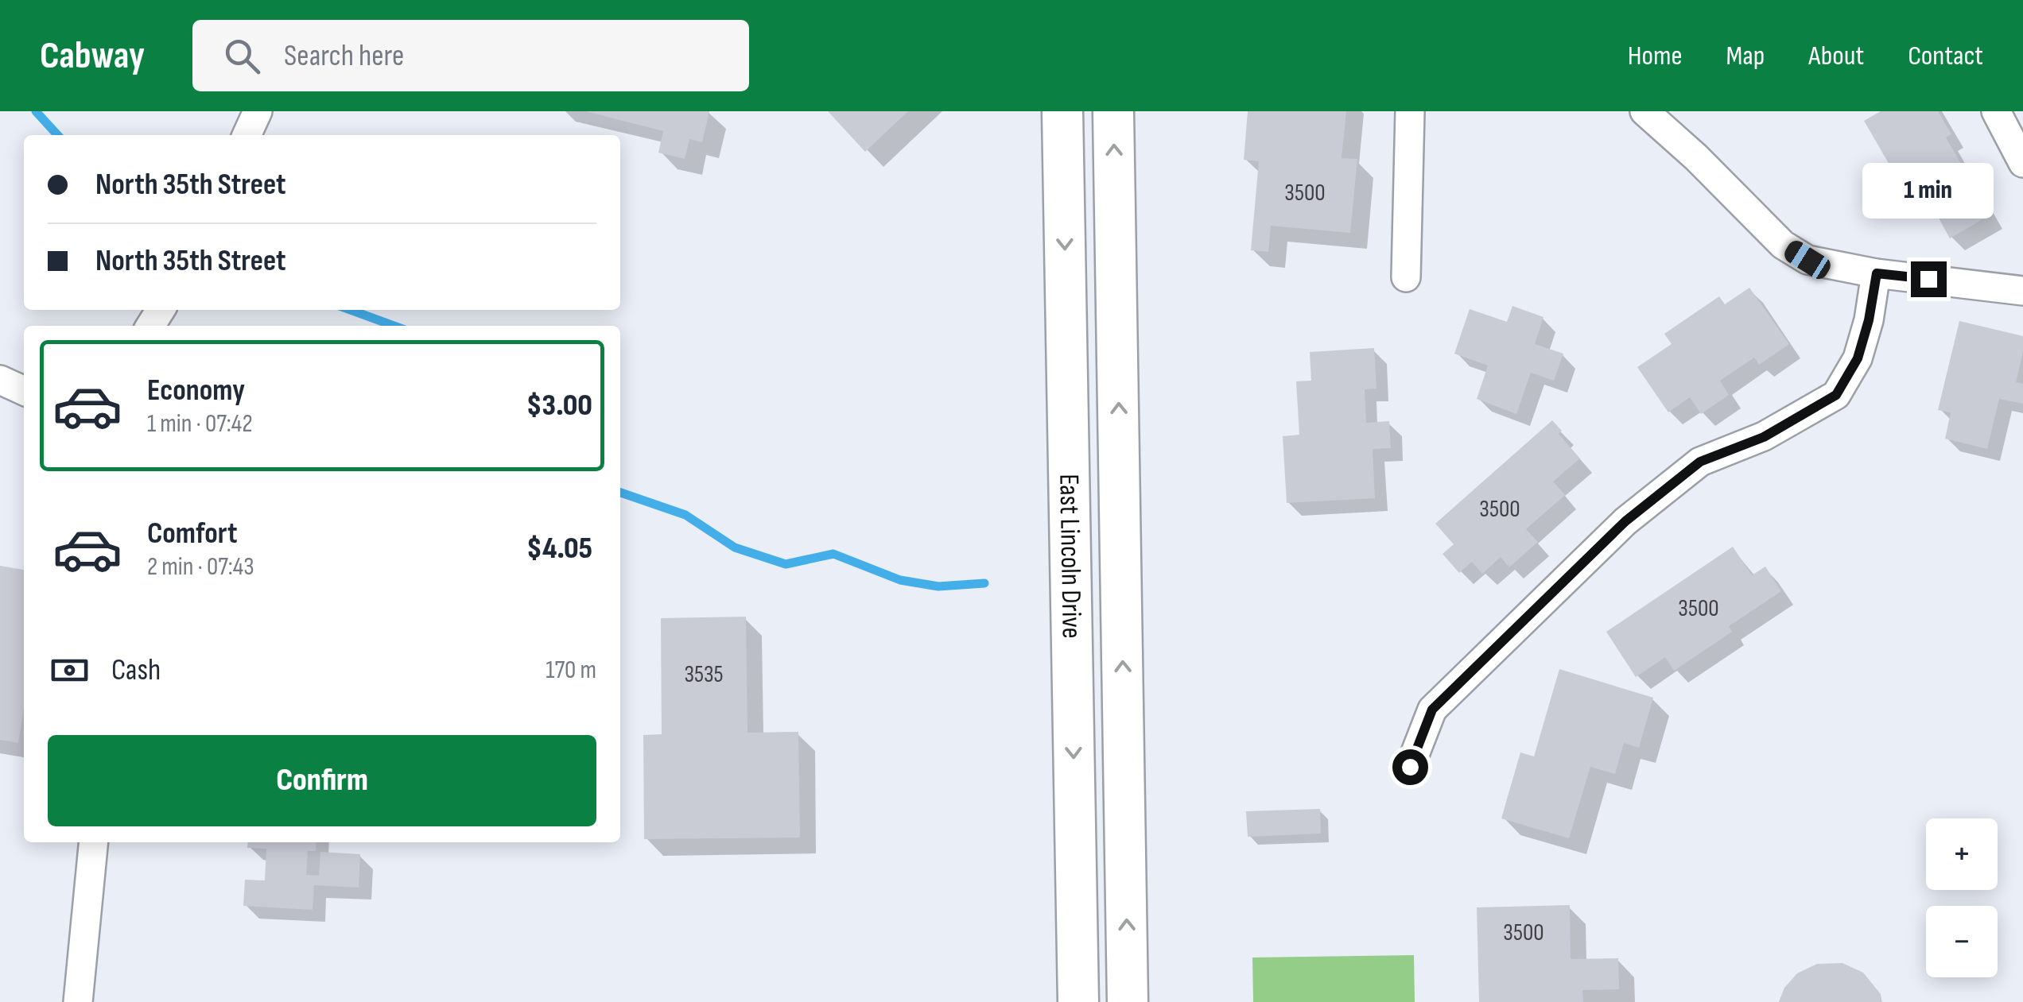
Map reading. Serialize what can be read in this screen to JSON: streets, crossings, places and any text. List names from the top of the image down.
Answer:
{
  "streets": {
    "main road": ["East Lincoln Drive"]
  },
  "house_numbers": [
    "3500",
    "3500",
    "3500",
    "3535",
    "3500"
  ],
  "page": {
    "header": "Cabway",
    "search": "Search here",
    "nav": [
      "Home",
      "Map",
      "About",
      "Contact"
    ],
    "banner": ["North 35th Street", "North 35th Street"],
    "bubble": "1 min",
    "list": [
      {
        "name": "Economy",
        "note": "1 min · 07:42",
        "value": "$3.00"
      },
      {
        "name": "Comfort",
        "note": "2 min · 07:43",
        "value": "$4.05"
      }
    ],
    "pay": ["Cash", "170 m"],
    "buttons": "Confirm",
    "map_buttons": ["+", "−"]
  }
}
